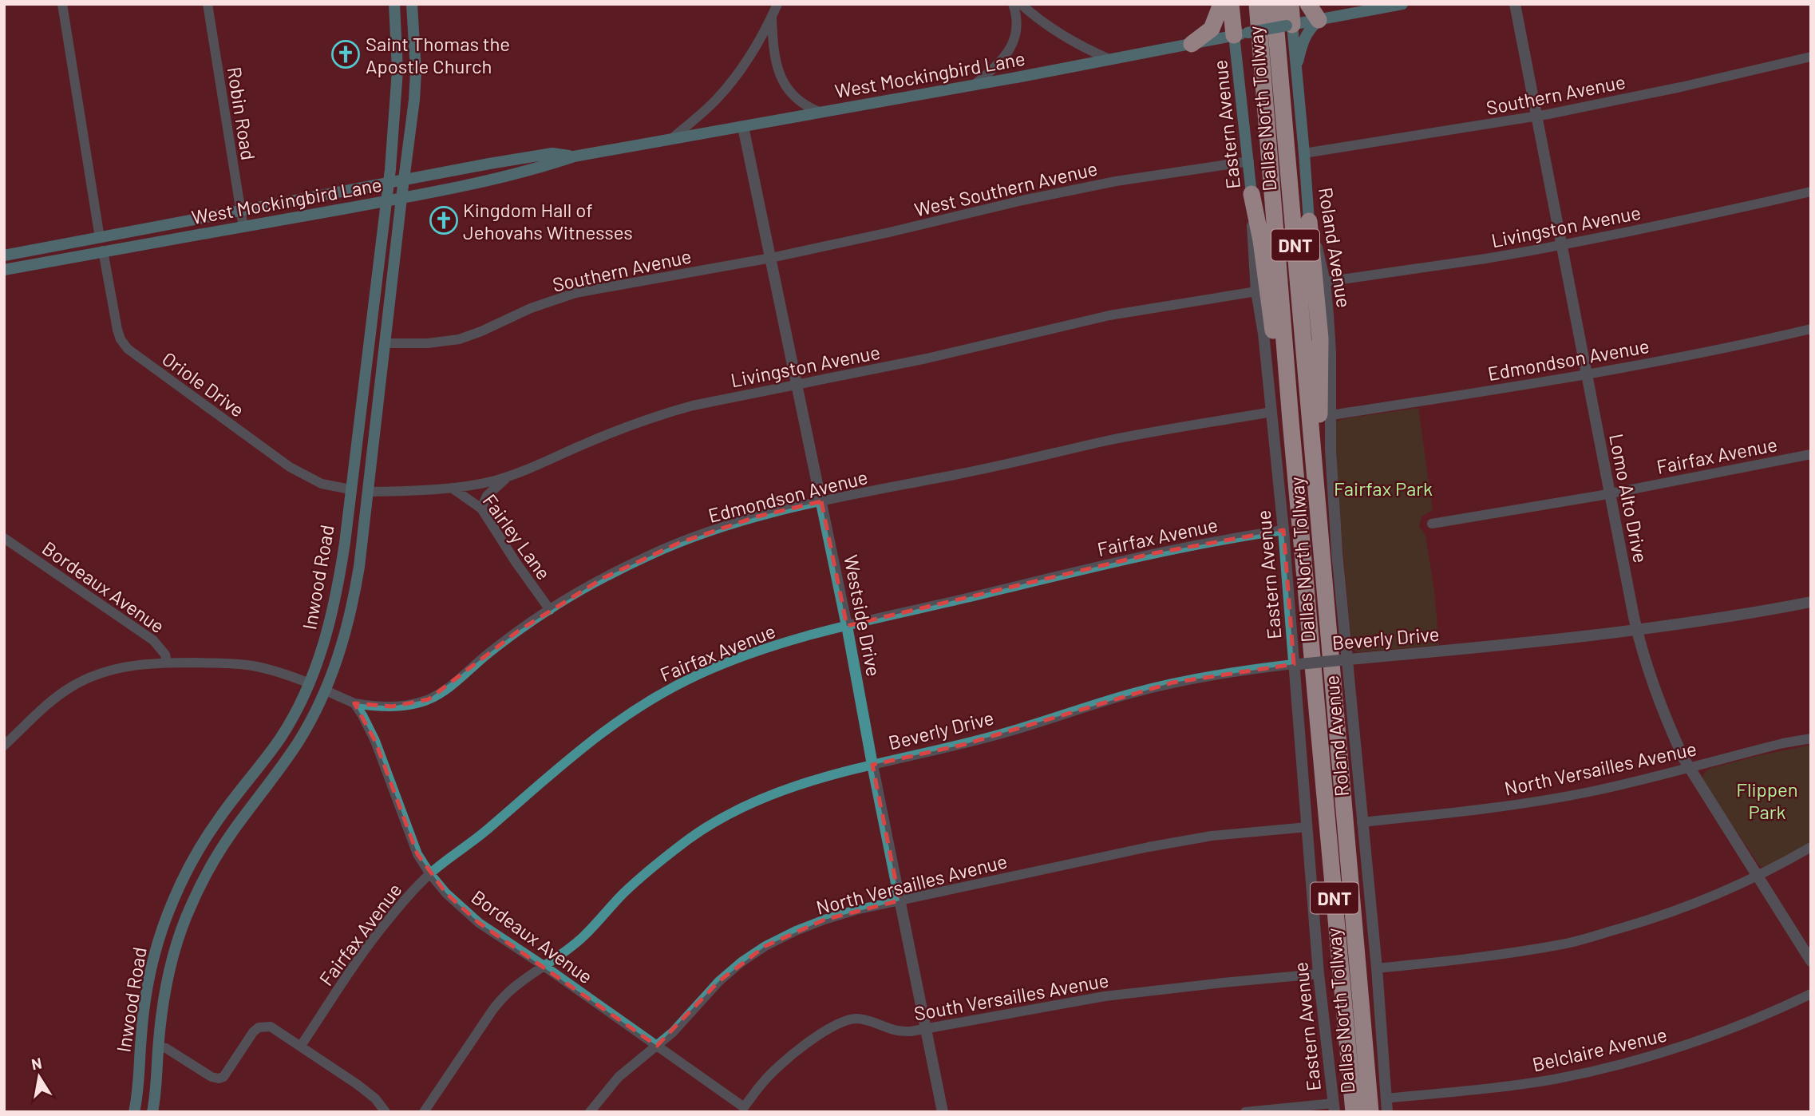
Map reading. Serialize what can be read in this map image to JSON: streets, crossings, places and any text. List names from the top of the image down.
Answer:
{
  "streets": {
    "highway": ["Dallas North Tollway", "DNT"],
    "main road": [
      "West Mockingbird Lane",
      "Eastern Avenue",
      "Roland Avenue",
      "Inwood Road"
    ],
    "street": [
      "Southern Avenue",
      "Robin Road",
      "West Southern Avenue",
      "Livingston Avenue",
      "Edmondson Avenue",
      "Oriole Drive",
      "Fairfax Avenue",
      "Lomo Alto Drive",
      "Fairley Lane",
      "Bordeaux Avenue",
      "Westside Drive",
      "Beverly Drive",
      "North Versailles Avenue",
      "South Versailles Avenue",
      "Belclaire Avenue"
    ]
  },
  "crossings": [
    ["West Mockingbird Lane", "Robin Road"],
    ["West Mockingbird Lane", "Eastern Avenue"],
    ["West Mockingbird Lane", "Roland Avenue"],
    ["West Mockingbird Lane", "Oriole Drive"],
    ["West Mockingbird Lane", "Inwood Road"],
    ["West Mockingbird Lane", "Westside Drive"],
    ["Southern Avenue", "West Southern Avenue"],
    ["Southern Avenue", "Roland Avenue"],
    ["Southern Avenue", "Lomo Alto Drive"],
    ["Southern Avenue", "Inwood Road"],
    ["Southern Avenue", "Westside Drive"],
    ["Eastern Avenue", "West Southern Avenue"],
    ["Eastern Avenue", "Livingston Avenue"],
    ["Eastern Avenue", "Edmondson Avenue"],
    ["Eastern Avenue", "Fairfax Avenue"],
    ["Eastern Avenue", "Beverly Drive"],
    ["Eastern Avenue", "North Versailles Avenue"],
    ["Eastern Avenue", "South Versailles Avenue"],
    ["West Southern Avenue", "Westside Drive"],
    ["Livingston Avenue", "Roland Avenue"],
    ["Livingston Avenue", "Lomo Alto Drive"],
    ["Livingston Avenue", "Fairley Lane"],
    ["Livingston Avenue", "Inwood Road"],
    ["Livingston Avenue", "Westside Drive"],
    ["Roland Avenue", "Edmondson Avenue"],
    ["Roland Avenue", "Beverly Drive"],
    ["Roland Avenue", "North Versailles Avenue"],
    ["Roland Avenue", "Belclaire Avenue"],
    ["Edmondson Avenue", "Lomo Alto Drive"],
    ["Edmondson Avenue", "Fairley Lane"],
    ["Edmondson Avenue", "Bordeaux Avenue"],
    ["Edmondson Avenue", "Westside Drive"],
    ["Oriole Drive", "Inwood Road"],
    ["Fairfax Avenue", "Lomo Alto Drive"],
    ["Fairfax Avenue", "Bordeaux Avenue"],
    ["Fairfax Avenue", "Westside Drive"],
    ["Lomo Alto Drive", "Beverly Drive"],
    ["Lomo Alto Drive", "North Versailles Avenue"],
    ["Inwood Road", "Bordeaux Avenue"],
    ["Bordeaux Avenue", "Beverly Drive"],
    ["Bordeaux Avenue", "North Versailles Avenue"],
    ["Bordeaux Avenue", "South Versailles Avenue"],
    ["Westside Drive", "Beverly Drive"],
    ["Westside Drive", "North Versailles Avenue"],
    ["Westside Drive", "South Versailles Avenue"]
  ],
  "parks": ["Fairfax Park", "Flippen Park"],
  "places": {
    "church": ["Saint Thomas the Apostle Church", "Kingdom Hall of Jehovahs Witnesses"]
  },
  "north": "top"
}
